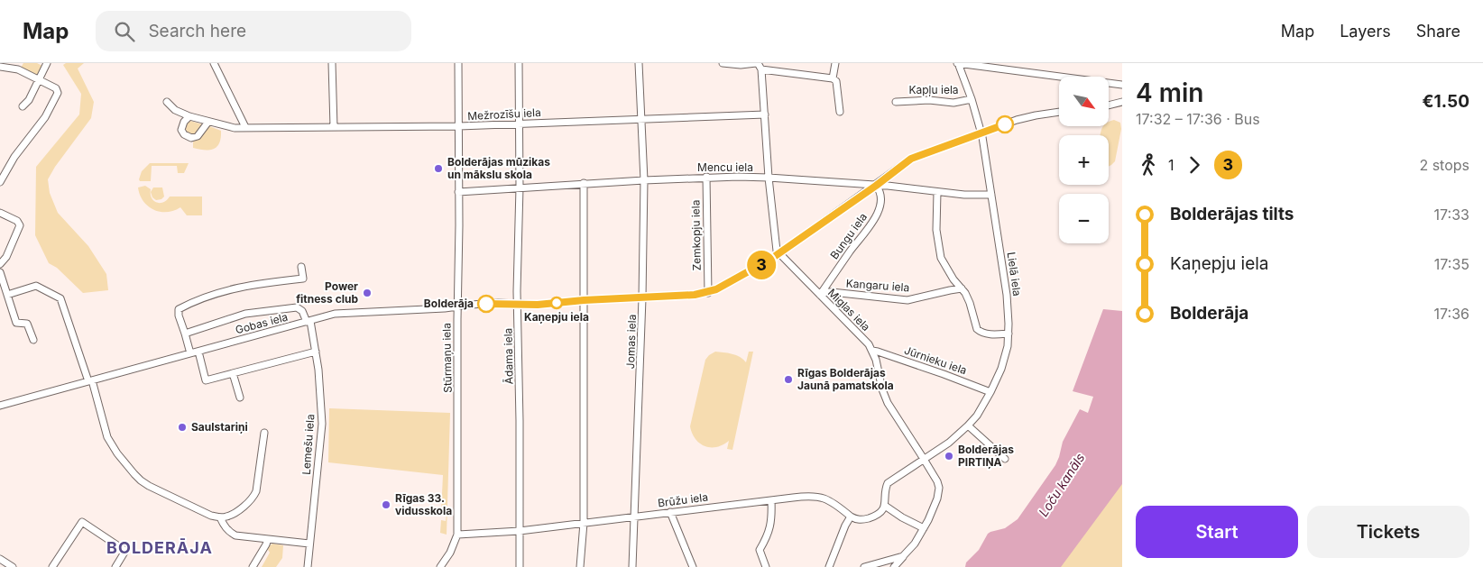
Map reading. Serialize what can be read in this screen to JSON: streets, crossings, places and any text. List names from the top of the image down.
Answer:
{
  "streets": {
    "street": [
      "Kapļu iela",
      "Mežrozīšu iela",
      "Mencu iela",
      "Zemkopju iela",
      "Bungu iela",
      "Lielā iela",
      "Kangaru iela",
      "Miglas iela",
      "Gobas iela",
      "Jomas iela",
      "Ādama iela",
      "Stūrmaņu iela",
      "Jūrnieku iela",
      "Lemešu iela",
      "Brūžu iela"
    ]
  },
  "crossings": [
    ["Kapļu iela", "Lielā iela"],
    ["Mežrozīšu iela", "Miglas iela"],
    ["Mežrozīšu iela", "Jomas iela"],
    ["Mežrozīšu iela", "Ādama iela"],
    ["Mežrozīšu iela", "Stūrmaņu iela"],
    ["Mencu iela", "Zemkopju iela"],
    ["Mencu iela", "Bungu iela"],
    ["Mencu iela", "Lielā iela"],
    ["Mencu iela", "Miglas iela"],
    ["Mencu iela", "Gobas iela"],
    ["Mencu iela", "Jomas iela"],
    ["Mencu iela", "Ādama iela"],
    ["Mencu iela", "Stūrmaņu iela"],
    ["Zemkopju iela", "Gobas iela"],
    ["Bungu iela", "Kangaru iela"],
    ["Bungu iela", "Miglas iela"],
    ["Bungu iela", "Gobas iela"],
    ["Lielā iela", "Miglas iela"],
    ["Lielā iela", "Gobas iela"],
    ["Lielā iela", "Jūrnieku iela"],
    ["Kangaru iela", "Miglas iela"],
    ["Miglas iela", "Gobas iela"],
    ["Miglas iela", "Jūrnieku iela"],
    ["Gobas iela", "Jomas iela"],
    ["Gobas iela", "Ādama iela"],
    ["Gobas iela", "Stūrmaņu iela"],
    ["Gobas iela", "Lemešu iela"],
    ["Jomas iela", "Brūžu iela"],
    ["Ādama iela", "Brūžu iela"],
    ["Stūrmaņu iela", "Brūžu iela"]
  ],
  "districts": ["BOLDERĀJA"],
  "water": ["Loču kanāls"],
  "places": [
    "Bolderājas mūzikas un mākslu skola",
    "Power fitness club",
    "Kaņepju iela",
    "Bolderāja",
    "Rīgas Bolderājas Jaunā pamatskola",
    "Saulstariņi",
    "Bolderājas PIRTIŅA",
    "Rīgas 33. vidusskola"
  ],
  "lines": ["bus line 3"],
  "north": "bottom right",
  "page": {
    "header": "Map",
    "search": "Search here",
    "nav": ["Map", "Layers", "Share"],
    "on_map": "3",
    "heading": ["4 min", "17:32 – 17:36 · Bus", "€1.50"],
    "map_buttons": ["+", "−"],
    "legs": ["1", "3", "2 stops"],
    "list": [
      {
        "name": "Bolderājas tilts",
        "value": "17:33"
      },
      {
        "name": "Kaņepju iela",
        "value": "17:35"
      },
      {
        "name": "Bolderāja",
        "value": "17:36"
      }
    ],
    "buttons": ["Start", "Tickets"]
  }
}
